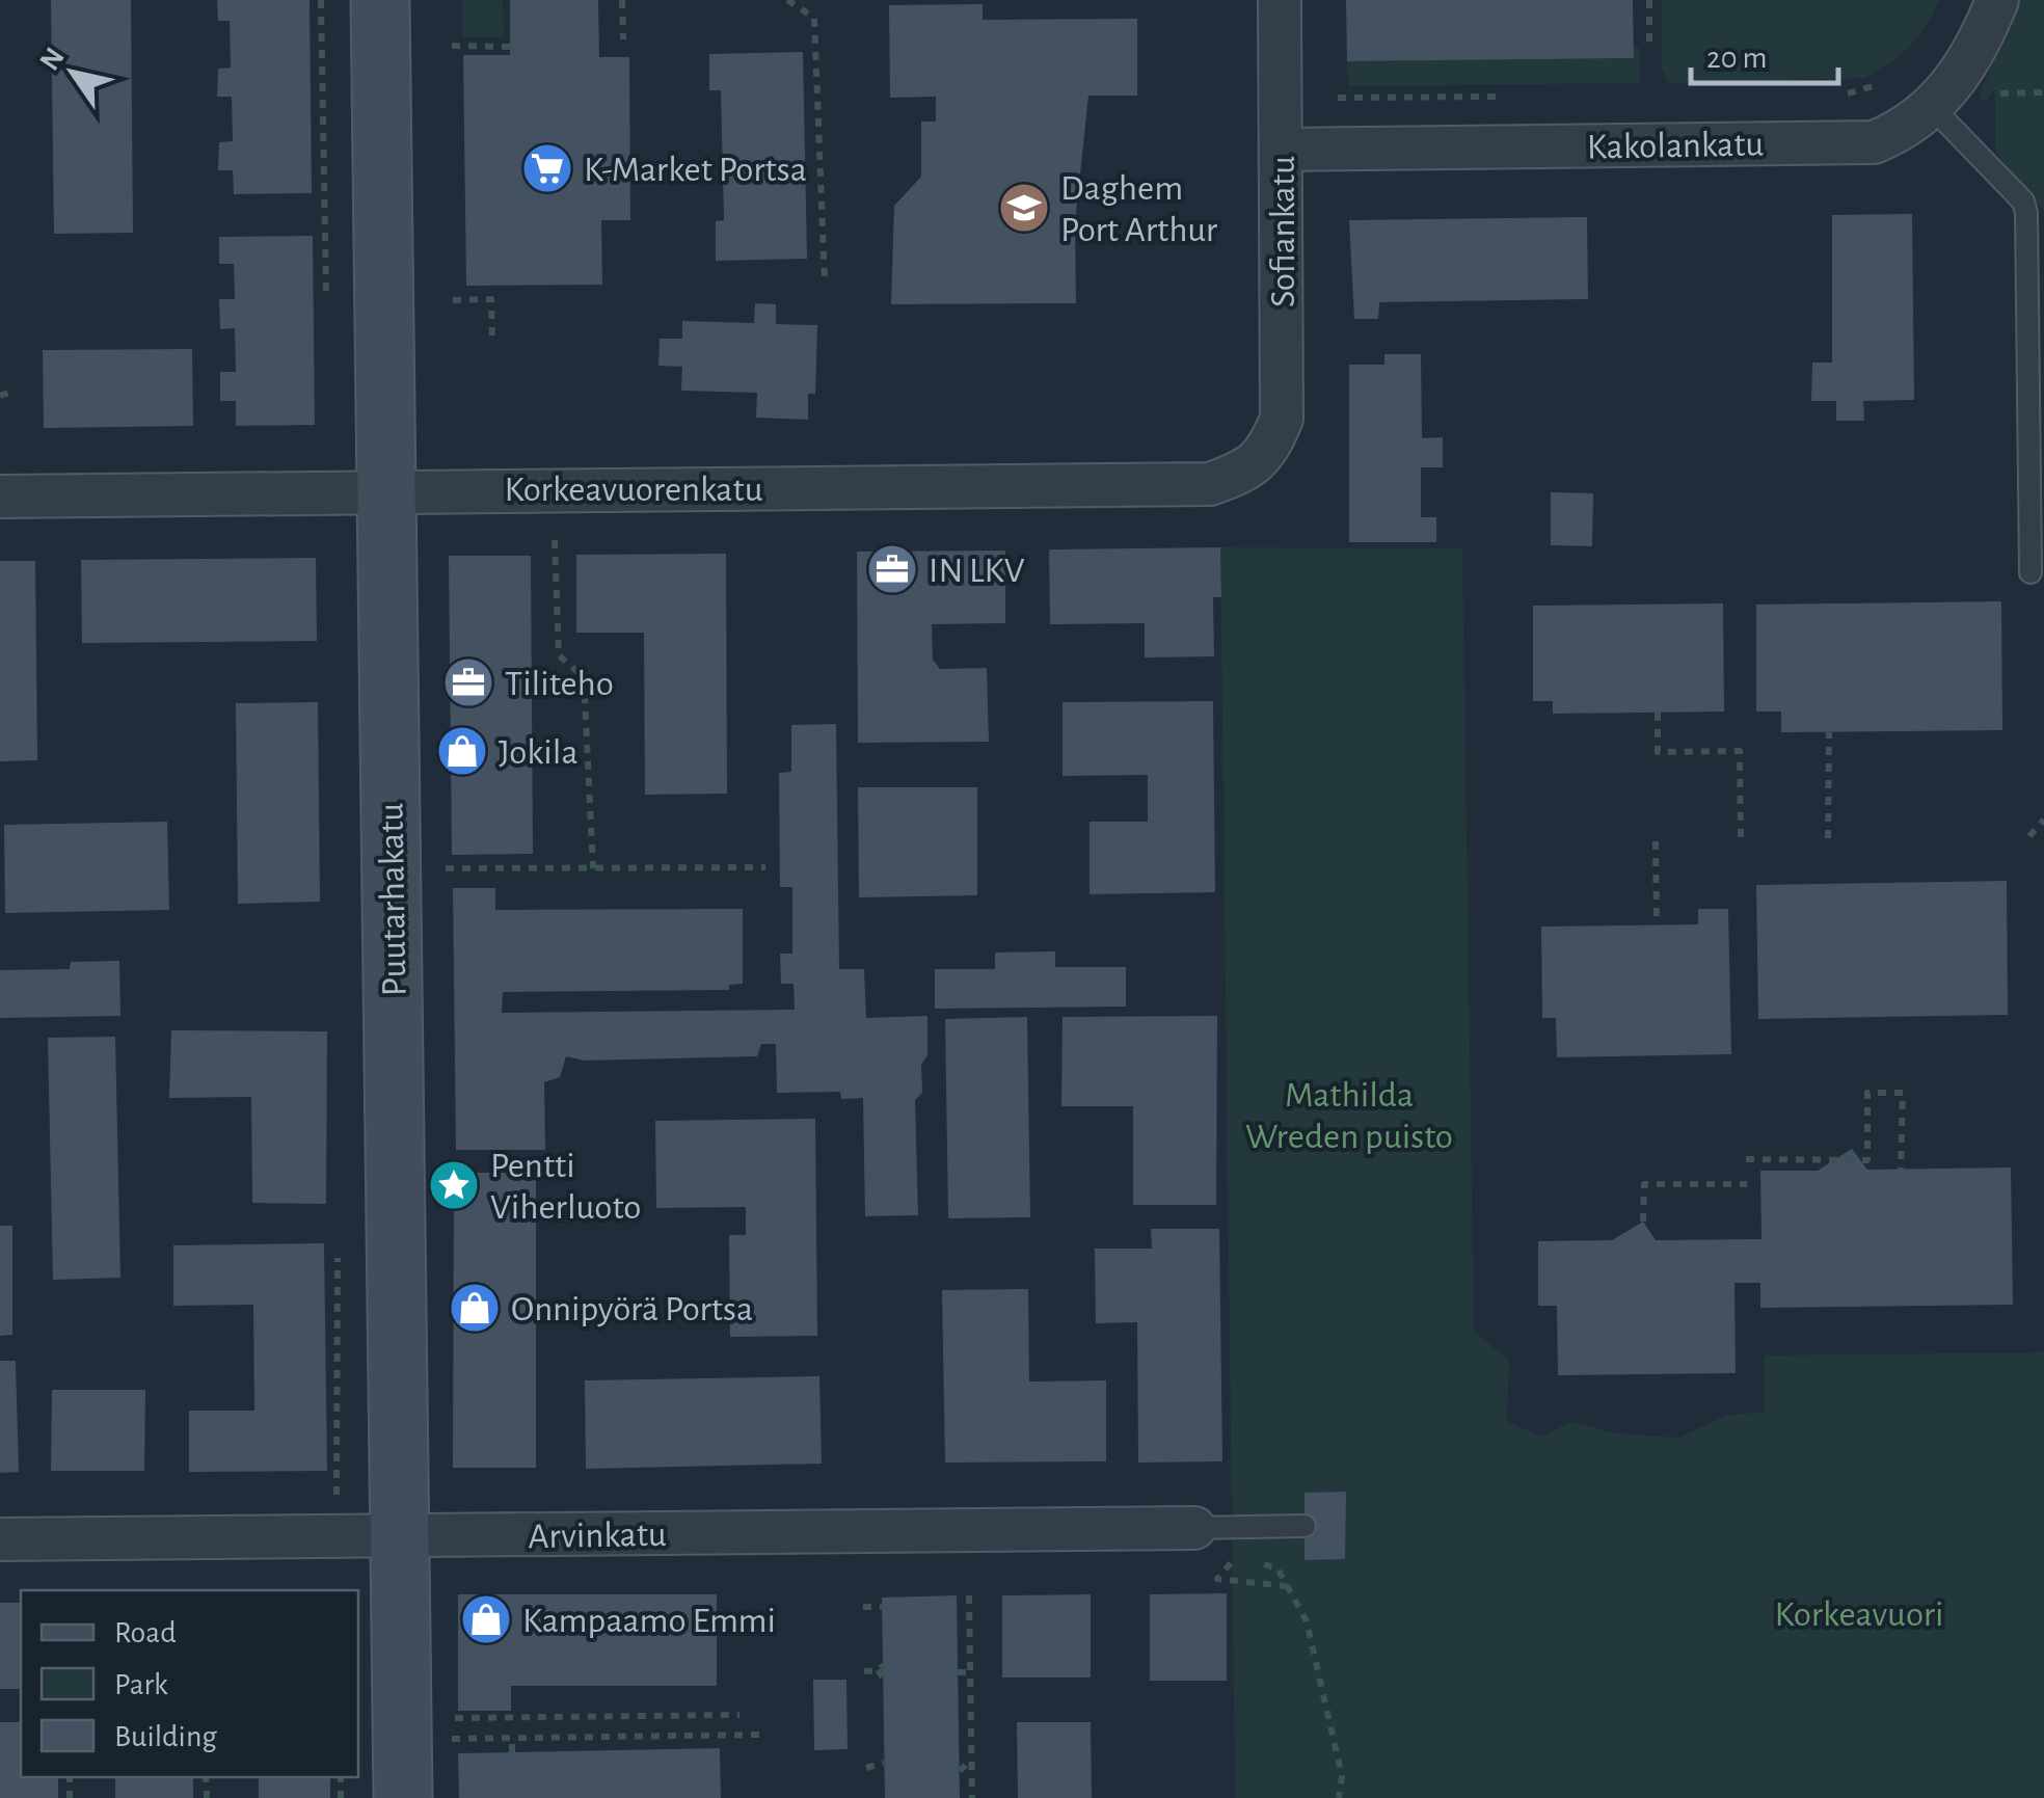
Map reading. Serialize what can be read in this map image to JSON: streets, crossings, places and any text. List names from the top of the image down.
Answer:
{
  "streets": {
    "street": [
      "Kakolankatu",
      "Sofiankatu",
      "Korkeavuorenkatu",
      "Puutarhakatu",
      "Arvinkatu"
    ]
  },
  "crossings": [
    ["Kakolankatu", "Sofiankatu"],
    ["Sofiankatu", "Korkeavuorenkatu"],
    ["Korkeavuorenkatu", "Puutarhakatu"],
    ["Puutarhakatu", "Arvinkatu"]
  ],
  "parks": ["Mathilda Wreden puisto", "Korkeavuori"],
  "places": {
    "supermarket": ["K-Market Portsa"],
    "school or university": ["Daghem Port Arthur"],
    "office": ["IN LKV", "Tiliteho"],
    "shop": ["Jokila", "Onnipyörä Portsa", "Kampaamo Emmi"],
    "place": ["Pentti Viherluoto"]
  },
  "legend": ["Road", "Park", "Building"],
  "scale_bar": "20 m",
  "north": "top left"
}
